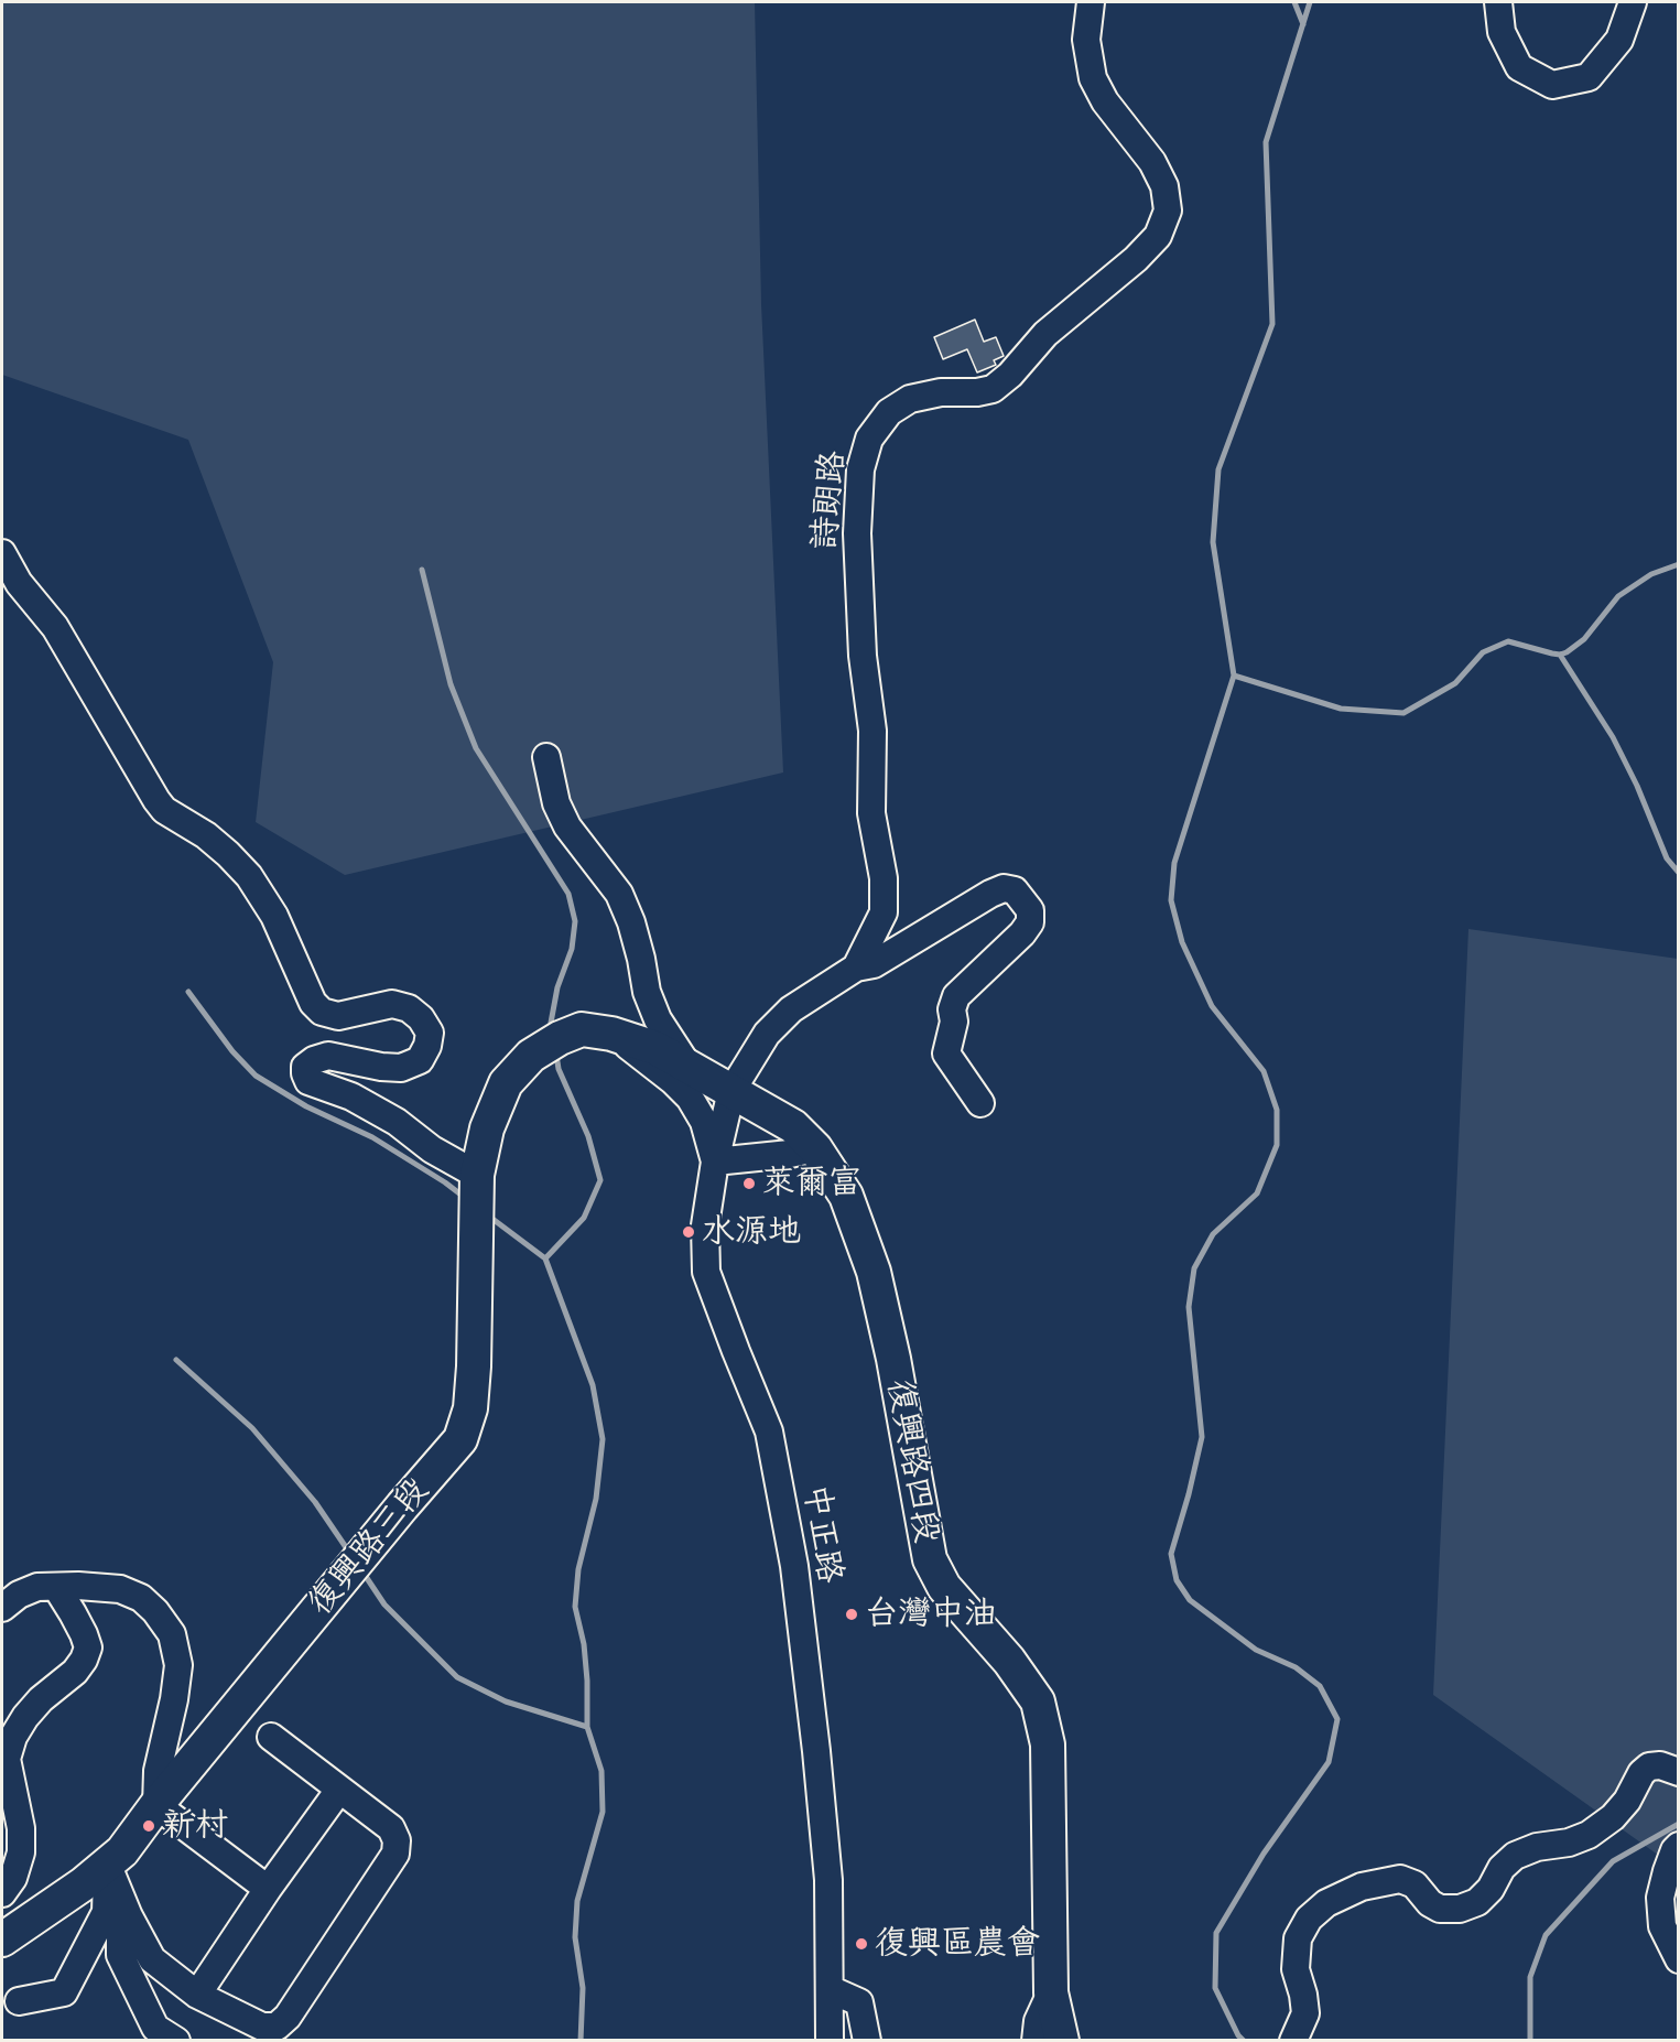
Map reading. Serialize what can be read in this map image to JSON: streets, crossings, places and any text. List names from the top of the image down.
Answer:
{
  "streets": {
    "main road": ["復興路四段", "復興路三段"],
    "street": ["詩朗路", "中正路"]
  },
  "crossings": [
    ["復興路四段", "中正路"],
    ["復興路四段", "復興路三段"]
  ],
  "places": [
    "萊爾富",
    "水源地",
    "台灣中油",
    "新村",
    "復興區農會"
  ]
}
